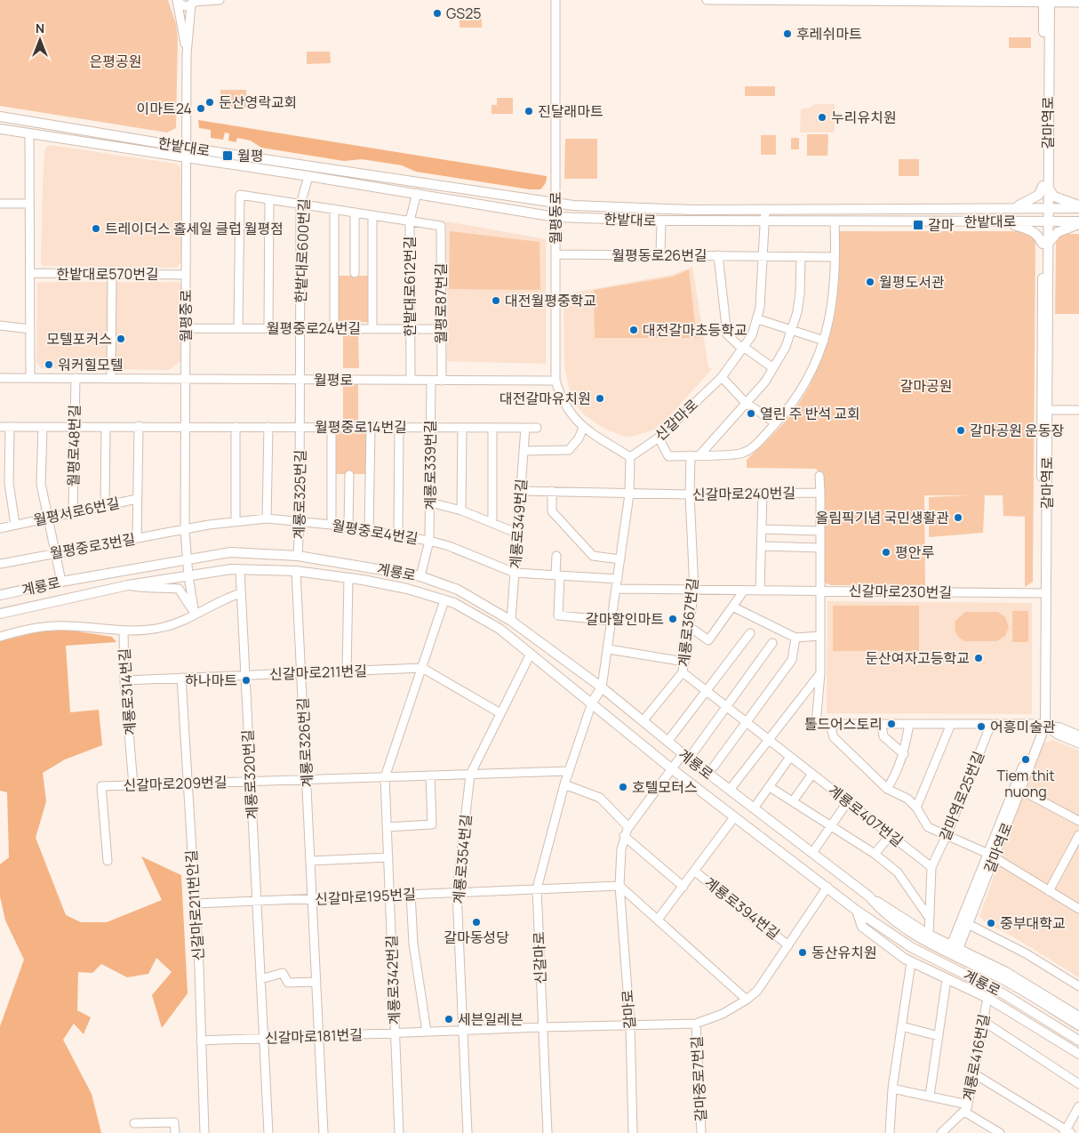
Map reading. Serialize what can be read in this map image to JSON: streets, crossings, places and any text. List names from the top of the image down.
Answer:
{
  "streets": {
    "main road": [
      "갈마역로",
      "한밭대로",
      "신갈마로",
      "계룡로"
    ],
    "street": [
      "월평동로",
      "한밭대로600번길",
      "월평동로26번길",
      "한밭대로570번길",
      "한밭대로612번길",
      "월평로87번길",
      "월평중로",
      "월평중로24번길",
      "월평로",
      "월평중로14번길",
      "월평로48번길",
      "계룡로339번길",
      "신갈마로240번길",
      "계룡로325번길",
      "월평서로6번길",
      "계룡로349번길",
      "월평중로4번길",
      "월평중로3번길",
      "신갈마로230번길",
      "계룡로367번길",
      "신갈마로211번길",
      "계룡로314번길",
      "계룡로326번길",
      "계룡로320번길",
      "신갈마로209번길",
      "갈마역로25번길",
      "계룡로407번길",
      "계룡로354번길",
      "신갈마로195번길",
      "신갈마로211번안길",
      "계룡로394번길",
      "계룡로342번길",
      "갈마로",
      "신갈마로181번길",
      "계룡로416번길",
      "갈마중로7번길"
    ]
  },
  "crossings": [
    ["갈마역로", "한밭대로"],
    ["갈마역로", "신갈마로230번길"],
    ["한밭대로", "월평동로"],
    ["한밭대로", "한밭대로600번길"],
    ["한밭대로", "한밭대로612번길"],
    ["한밭대로", "월평중로"],
    ["한밭대로", "신갈마로"],
    ["월평동로", "월평동로26번길"],
    ["월평동로", "월평로"],
    ["월평동로", "신갈마로"],
    ["한밭대로600번길", "월평중로24번길"],
    ["한밭대로600번길", "월평로"],
    ["한밭대로600번길", "계룡로325번길"],
    ["월평동로26번길", "신갈마로"],
    ["한밭대로570번길", "월평중로"],
    ["한밭대로612번길", "월평로87번길"],
    ["한밭대로612번길", "월평중로24번길"],
    ["한밭대로612번길", "월평로"],
    ["월평로87번길", "월평중로24번길"],
    ["월평로87번길", "월평로"],
    ["월평중로", "월평중로24번길"],
    ["월평중로", "월평로"],
    ["월평중로", "월평중로14번길"],
    ["월평중로", "월평중로4번길"],
    ["월평중로", "월평중로3번길"],
    ["월평중로", "계룡로"],
    ["월평로", "월평로48번길"],
    ["월평로", "계룡로339번길"],
    ["월평로", "계룡로325번길"],
    ["신갈마로", "신갈마로240번길"],
    ["신갈마로", "월평중로4번길"],
    ["신갈마로", "계룡로"],
    ["신갈마로", "신갈마로230번길"],
    ["신갈마로", "신갈마로209번길"],
    ["신갈마로", "신갈마로195번길"],
    ["신갈마로", "신갈마로181번길"],
    ["월평중로14번길", "월평로48번길"],
    ["월평중로14번길", "계룡로339번길"],
    ["월평중로14번길", "계룡로325번길"],
    ["월평중로14번길", "월평서로6번길"],
    ["월평중로14번길", "계룡로349번길"],
    ["월평로48번길", "월평서로6번길"],
    ["계룡로339번길", "월평중로4번길"],
    ["계룡로339번길", "계룡로"],
    ["신갈마로240번길", "계룡로367번길"],
    ["계룡로325번길", "월평중로4번길"],
    ["계룡로325번길", "계룡로"],
    ["계룡로349번길", "월평중로4번길"],
    ["계룡로349번길", "계룡로"],
    ["월평중로4번길", "월평중로3번길"],
    ["계룡로", "계룡로367번길"],
    ["계룡로", "계룡로326번길"],
    ["계룡로", "계룡로320번길"],
    ["계룡로", "계룡로354번길"],
    ["계룡로", "계룡로394번길"],
    ["계룡로", "계룡로342번길"],
    ["계룡로", "갈마로"],
    ["신갈마로230번길", "계룡로367번길"],
    ["계룡로367번길", "계룡로407번길"],
    ["신갈마로211번길", "계룡로314번길"],
    ["신갈마로211번길", "계룡로326번길"],
    ["신갈마로211번길", "계룡로320번길"],
    ["신갈마로211번길", "신갈마로211번안길"],
    ["신갈마로211번길", "계룡로342번길"],
    ["계룡로314번길", "계룡로320번길"],
    ["계룡로314번길", "신갈마로209번길"],
    ["계룡로326번길", "신갈마로209번길"],
    ["계룡로326번길", "신갈마로195번길"],
    ["계룡로326번길", "신갈마로181번길"],
    ["계룡로320번길", "신갈마로209번길"],
    ["계룡로320번길", "신갈마로195번길"],
    ["계룡로320번길", "신갈마로181번길"],
    ["신갈마로209번길", "계룡로354번길"],
    ["신갈마로209번길", "신갈마로211번안길"],
    ["신갈마로209번길", "계룡로342번길"],
    ["갈마역로25번길", "계룡로407번길"],
    ["계룡로407번길", "갈마로"],
    ["계룡로354번길", "신갈마로195번길"],
    ["계룡로354번길", "신갈마로181번길"],
    ["신갈마로195번길", "신갈마로211번안길"],
    ["신갈마로195번길", "계룡로342번길"],
    ["신갈마로211번안길", "신갈마로181번길"],
    ["계룡로394번길", "갈마로"],
    ["계룡로394번길", "갈마중로7번길"],
    ["계룡로342번길", "신갈마로181번길"]
  ],
  "parks": ["은평공원", "갈마공원"],
  "places": {
    "other": [
      "GS25",
      "후레쉬마트",
      "둔산영락교회",
      "이마트24",
      "진달래마트",
      "누리유치원",
      "트레이더스 홀세일 클럽 월평점",
      "월평도서관",
      "대전월평중학교",
      "대전갈마초등학교",
      "모텔포커스",
      "워커힐모텔",
      "대전갈마유치원",
      "열린 주 반석 교회",
      "갈마공원 운동장",
      "올림픽기념 국민생활관",
      "평안루",
      "갈마할인마트",
      "둔산여자고등학교",
      "하나마트",
      "톨드어스토리",
      "어흥미술관",
      "Tiem thit nuong",
      "호텔모터스",
      "갈마동성당",
      "중부대학교",
      "동산유치원",
      "세븐일레븐"
    ],
    "transit": ["월평", "갈마"]
  },
  "north": "top"
}
